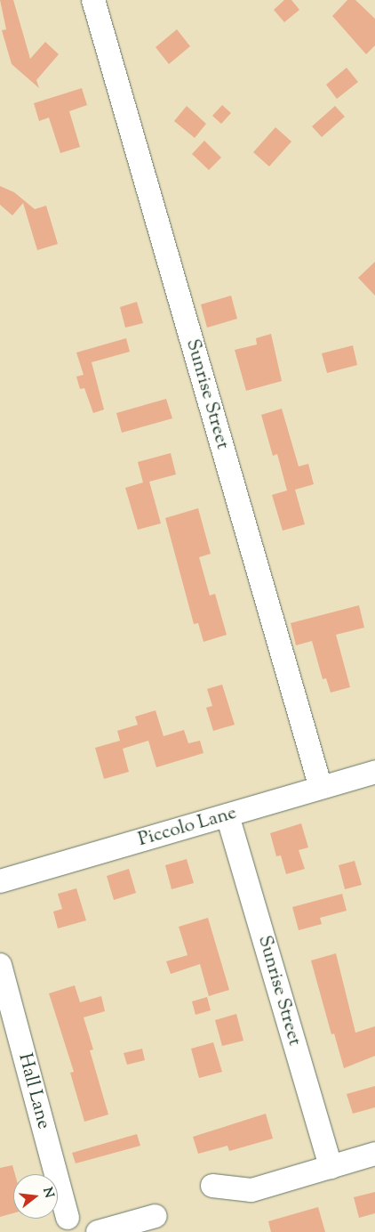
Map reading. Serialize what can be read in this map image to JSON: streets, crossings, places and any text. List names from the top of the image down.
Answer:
{
  "streets": {
    "street": ["Sunrise Street", "Piccolo Lane", "Hall Lane"]
  },
  "crossings": [
    ["Sunrise Street", "Piccolo Lane"]
  ],
  "north": "right"
}
